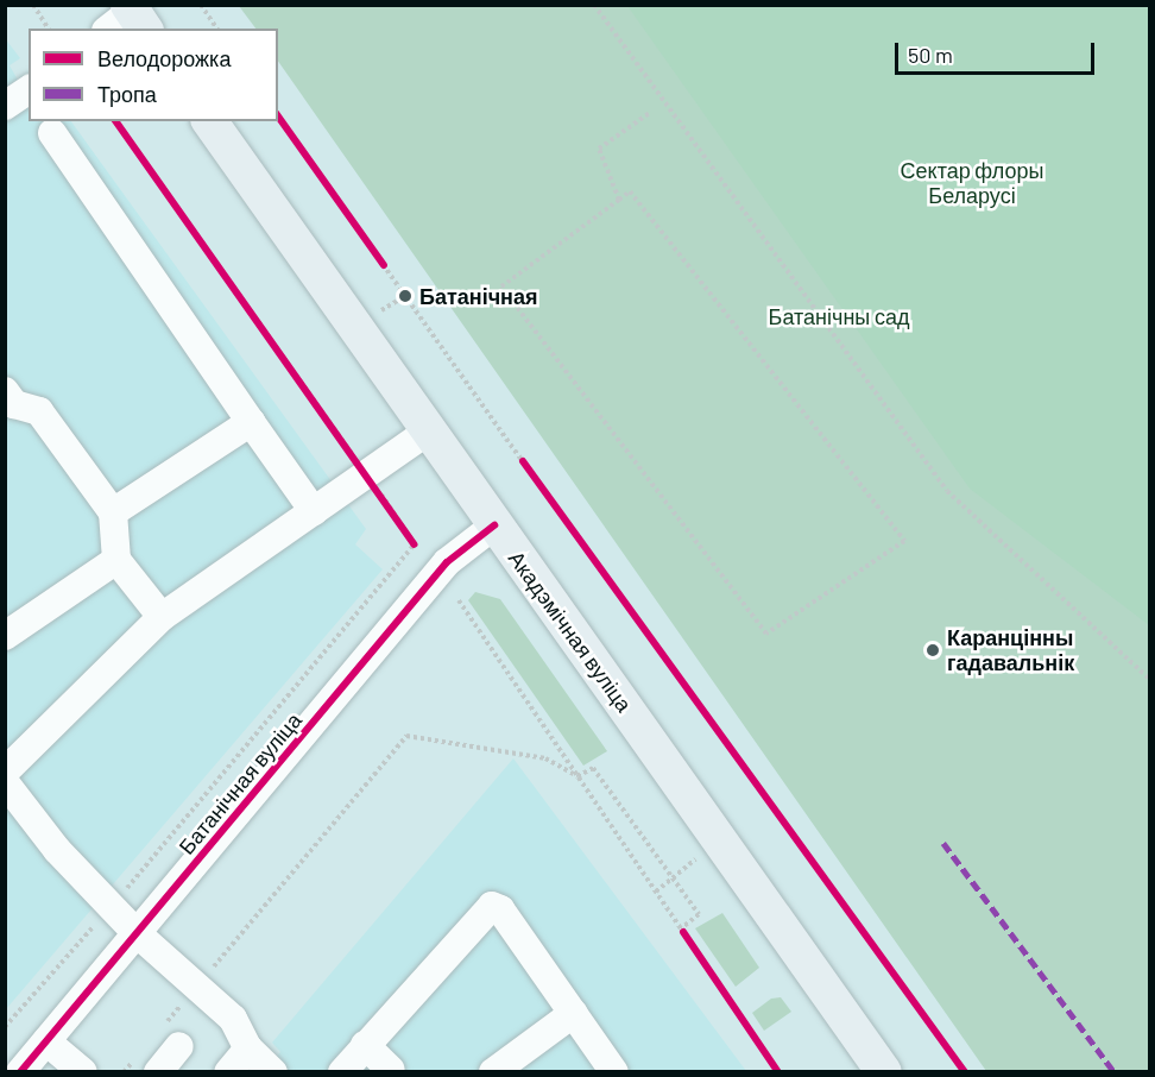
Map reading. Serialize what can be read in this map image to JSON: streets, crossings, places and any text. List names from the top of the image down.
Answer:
{
  "streets": {
    "main road": ["Акадэмічная вуліца"],
    "street": ["Батанічная вуліца"]
  },
  "crossings": [
    ["Акадэмічная вуліца", "Батанічная вуліца"]
  ],
  "parks": ["Сектар флоры Беларусі", "Батанічны сад"],
  "places": ["Батанічная", "Каранцінны гадавальнік"],
  "legend": ["Велодорожка", "Тропа"],
  "scale_bar": "50 m"
}
